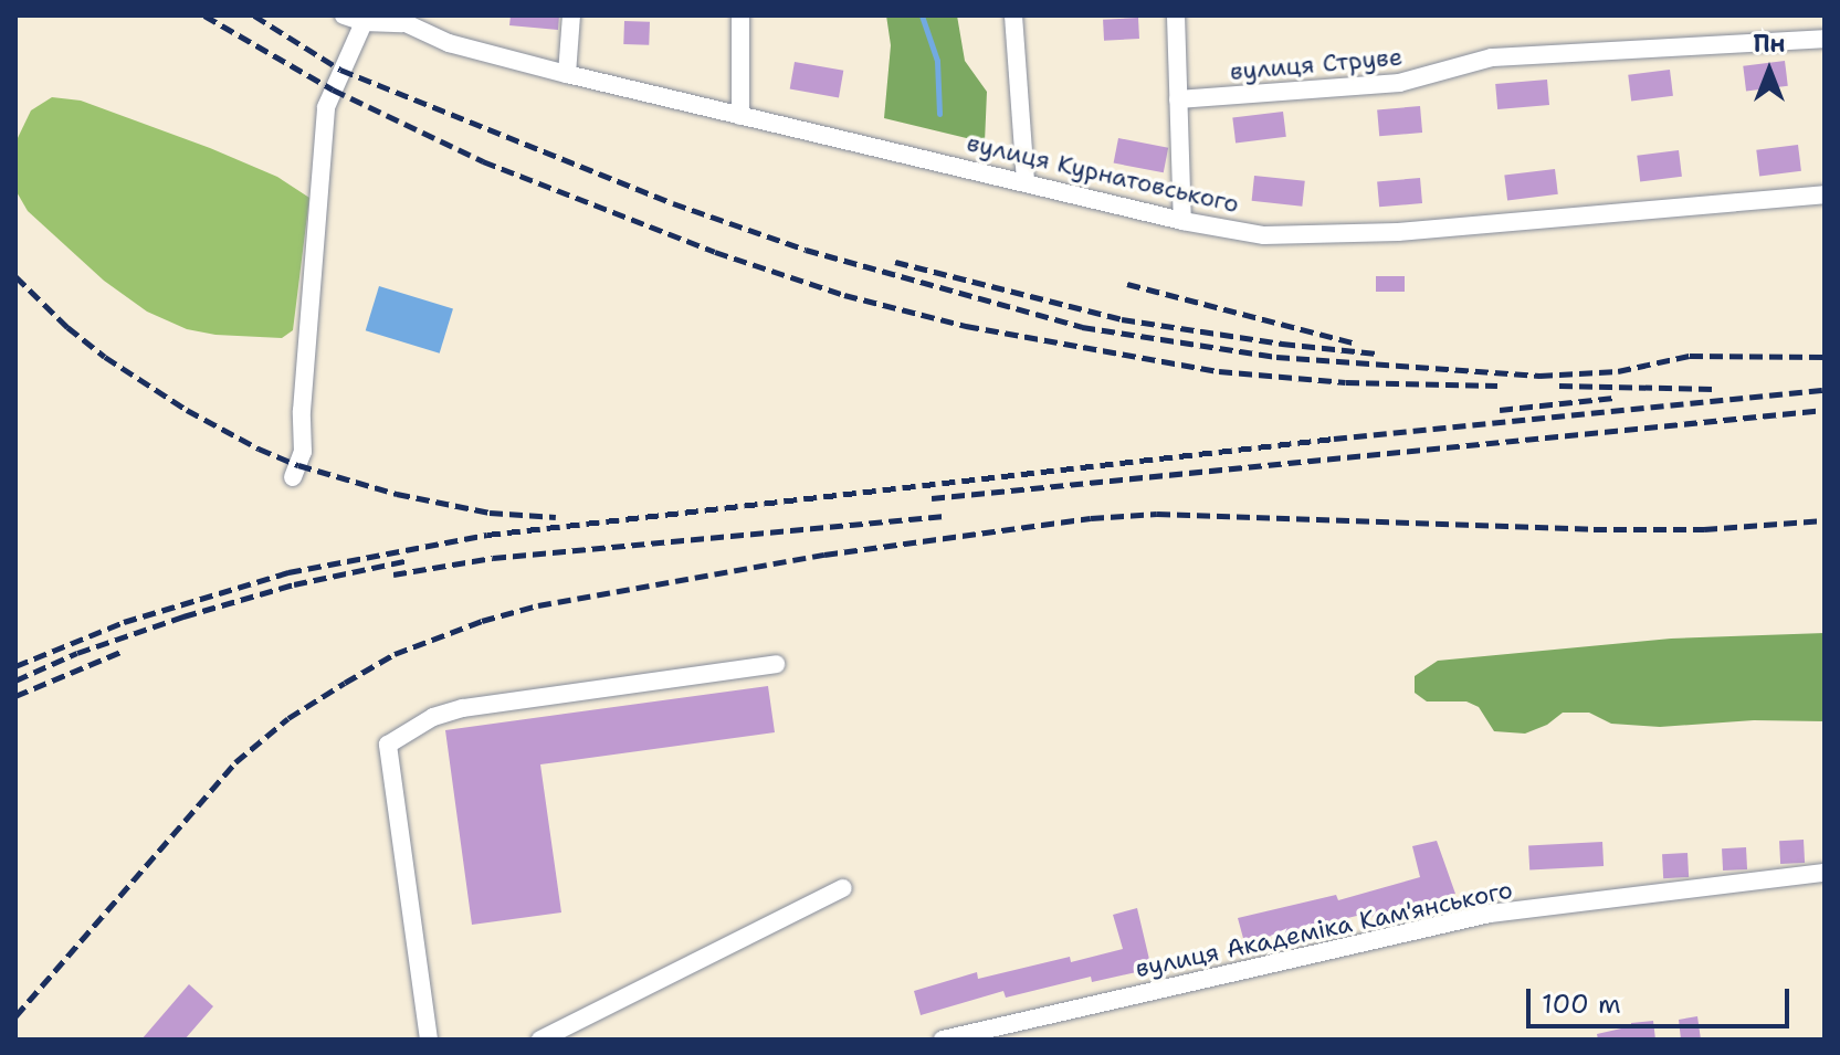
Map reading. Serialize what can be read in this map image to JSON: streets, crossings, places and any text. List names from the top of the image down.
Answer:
{
  "streets": {
    "street": ["вулиця Струве", "вулиця Курнатовського", "вулиця Академіка Кам'янського"]
  },
  "scale_bar": "100 m",
  "north": "top"
}
